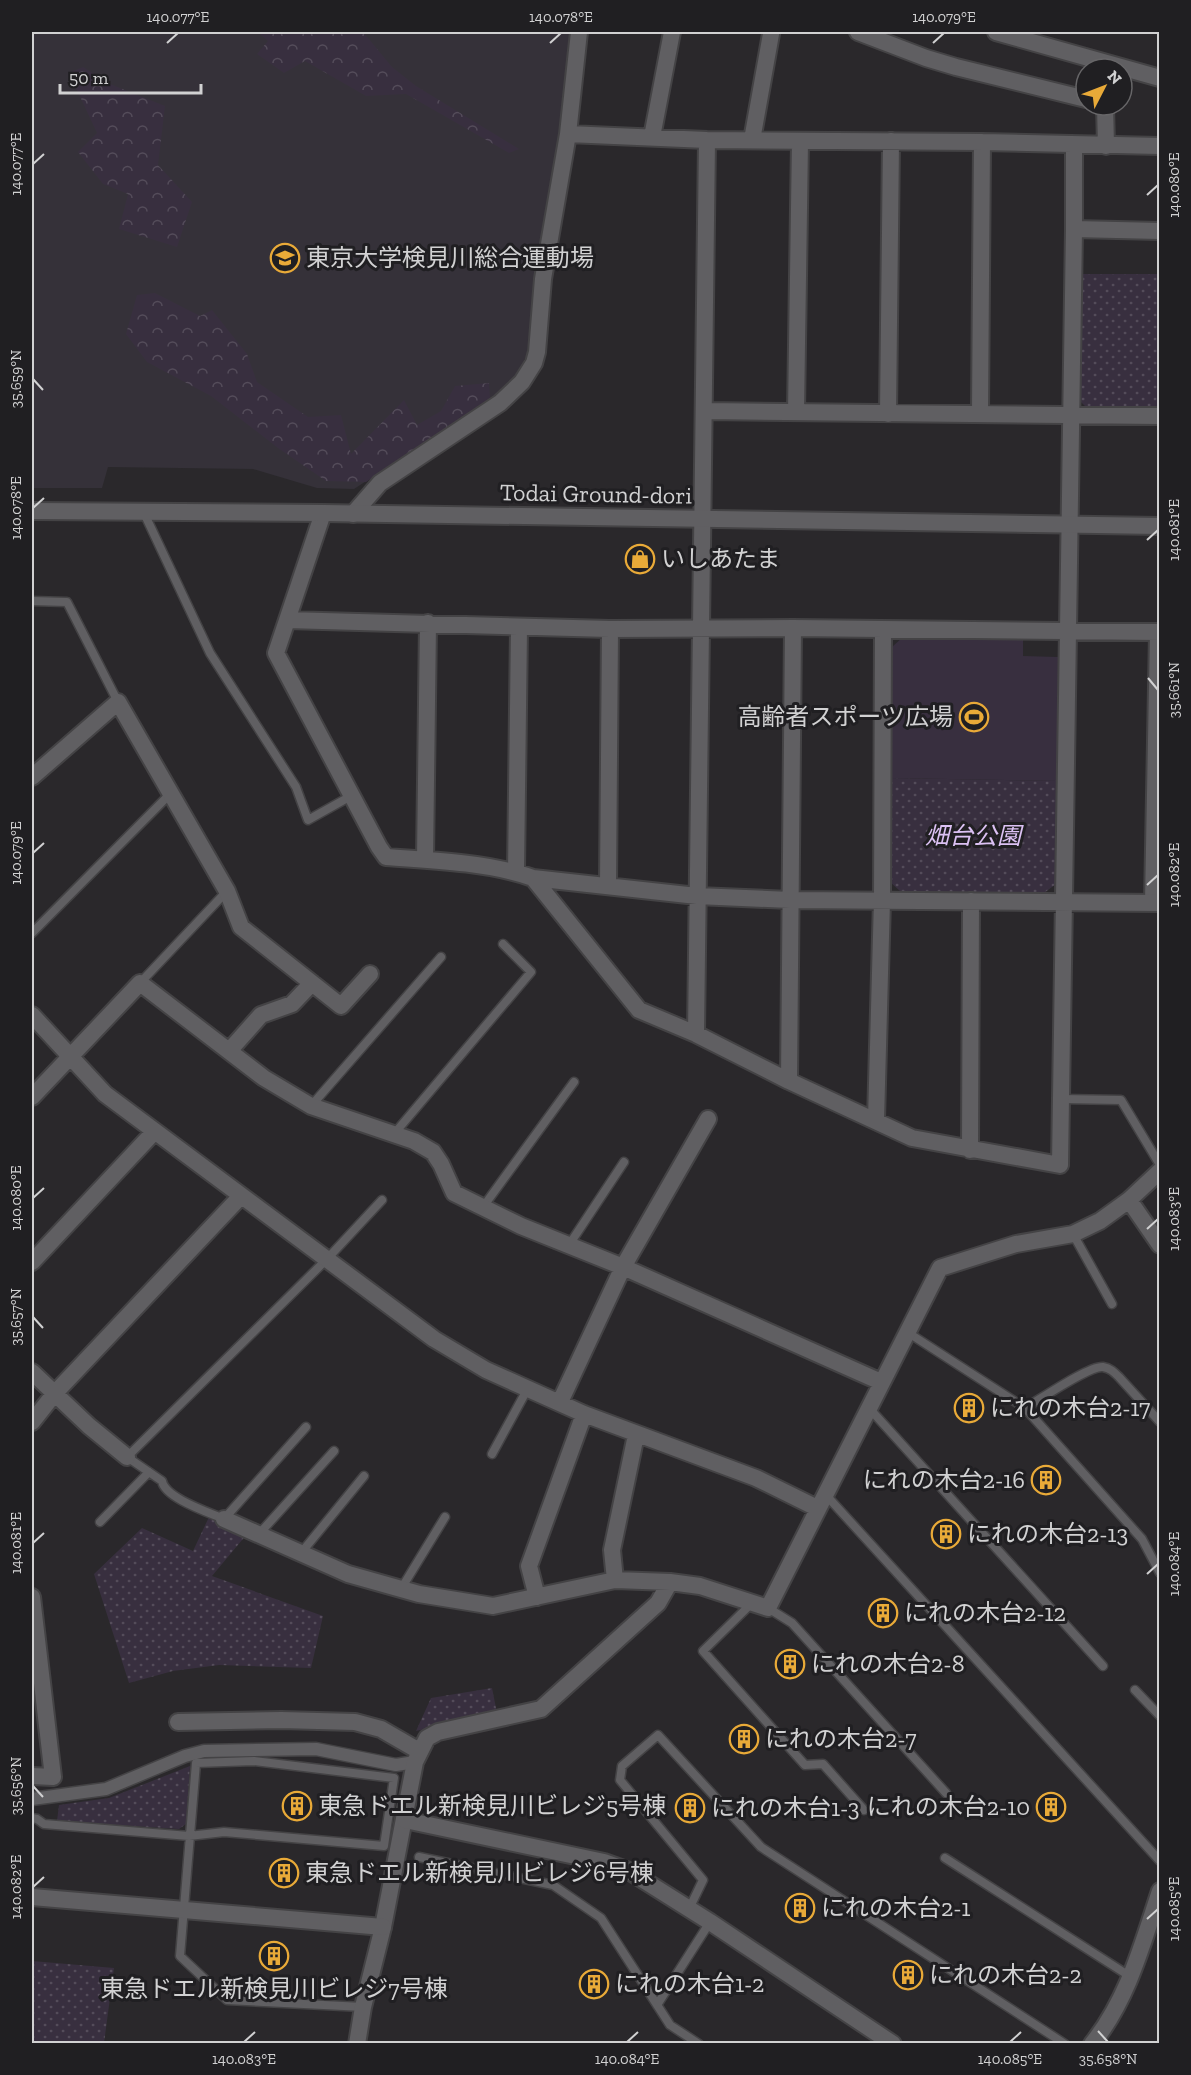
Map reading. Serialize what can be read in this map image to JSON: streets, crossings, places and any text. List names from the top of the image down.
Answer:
{
  "streets": {
    "street": ["Todai Ground-dori"]
  },
  "parks": ["畑台公園"],
  "places": {
    "school or university": ["東京大学検見川総合運動場"],
    "shop": ["いしあたま"],
    "sports": ["高齢者スポーツ広場"],
    "building": [
      "にれの木台2-17",
      "にれの木台2-16",
      "にれの木台2-13",
      "にれの木台2-12",
      "にれの木台2-8",
      "にれの木台2-7",
      "東急ドエル新検見川ビレジ5号棟",
      "にれの木台2-10",
      "にれの木台1-3",
      "東急ドエル新検見川ビレジ6号棟",
      "にれの木台2-1",
      "東急ドエル新検見川ビレジ7号棟",
      "にれの木台2-2",
      "にれの木台1-2"
    ]
  },
  "scale_bar": "50 m",
  "north": "top right",
  "coordinates": [
    "140.077°E",
    "140.078°E",
    "140.079°E",
    "140.080°E",
    "35.659°N",
    "140.081°E",
    "35.661°N",
    "140.082°E",
    "140.083°E",
    "35.657°N",
    "140.084°E",
    "35.656°N",
    "140.085°E",
    "35.658°N"
  ]
}
